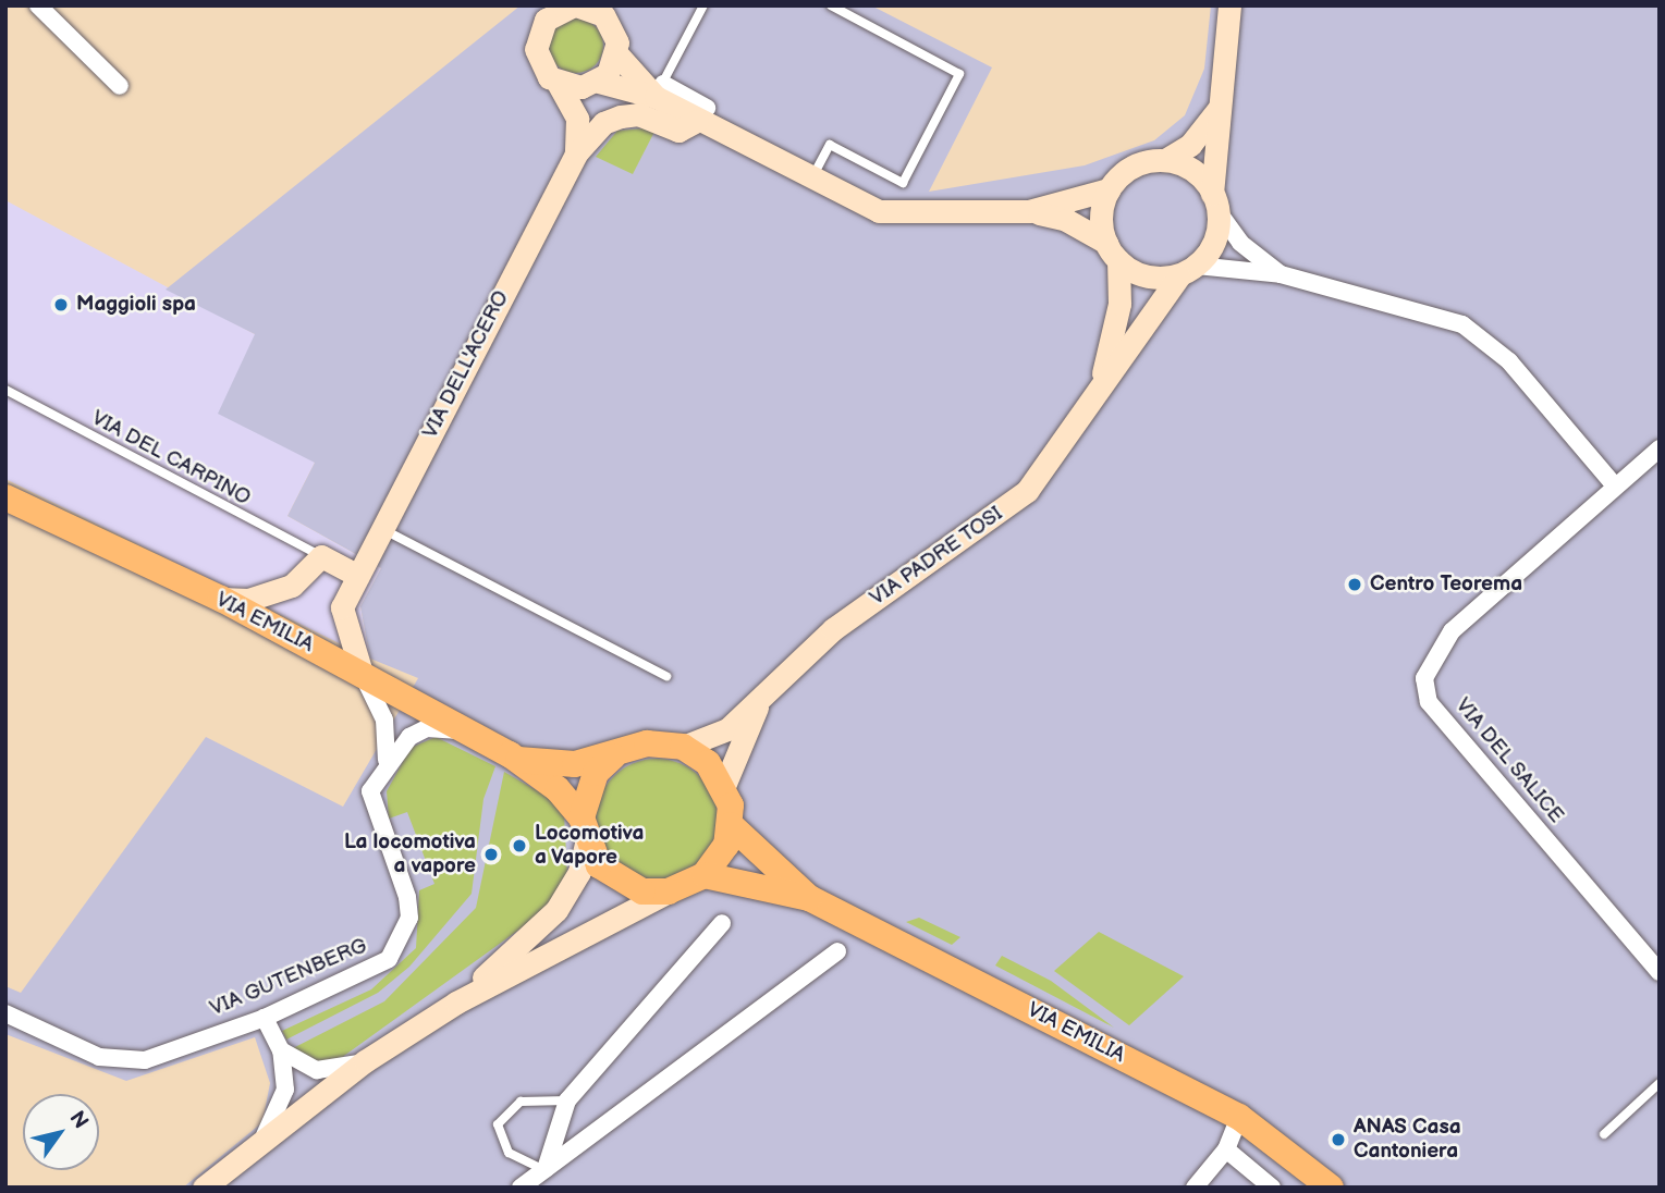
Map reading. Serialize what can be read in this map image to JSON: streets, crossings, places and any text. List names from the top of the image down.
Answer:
{
  "streets": {
    "main road": ["VIA DELL'ACERO", "VIA PADRE TOSI", "VIA EMILIA"],
    "street": ["VIA DEL SALICE", "VIA GUTENBERG"],
    "lane": ["VIA DEL CARPINO"]
  },
  "crossings": [
    ["VIA DELL'ACERO", "VIA EMILIA"],
    ["VIA DELL'ACERO", "VIA GUTENBERG"],
    ["VIA PADRE TOSI", "VIA EMILIA"],
    ["VIA EMILIA", "VIA GUTENBERG"]
  ],
  "places": [
    "Maggioli spa",
    "Centro Teorema",
    "Locomotiva a Vapore",
    "La locomotiva a vapore",
    "ANAS Casa Cantoniera"
  ],
  "north": "top right"
}
